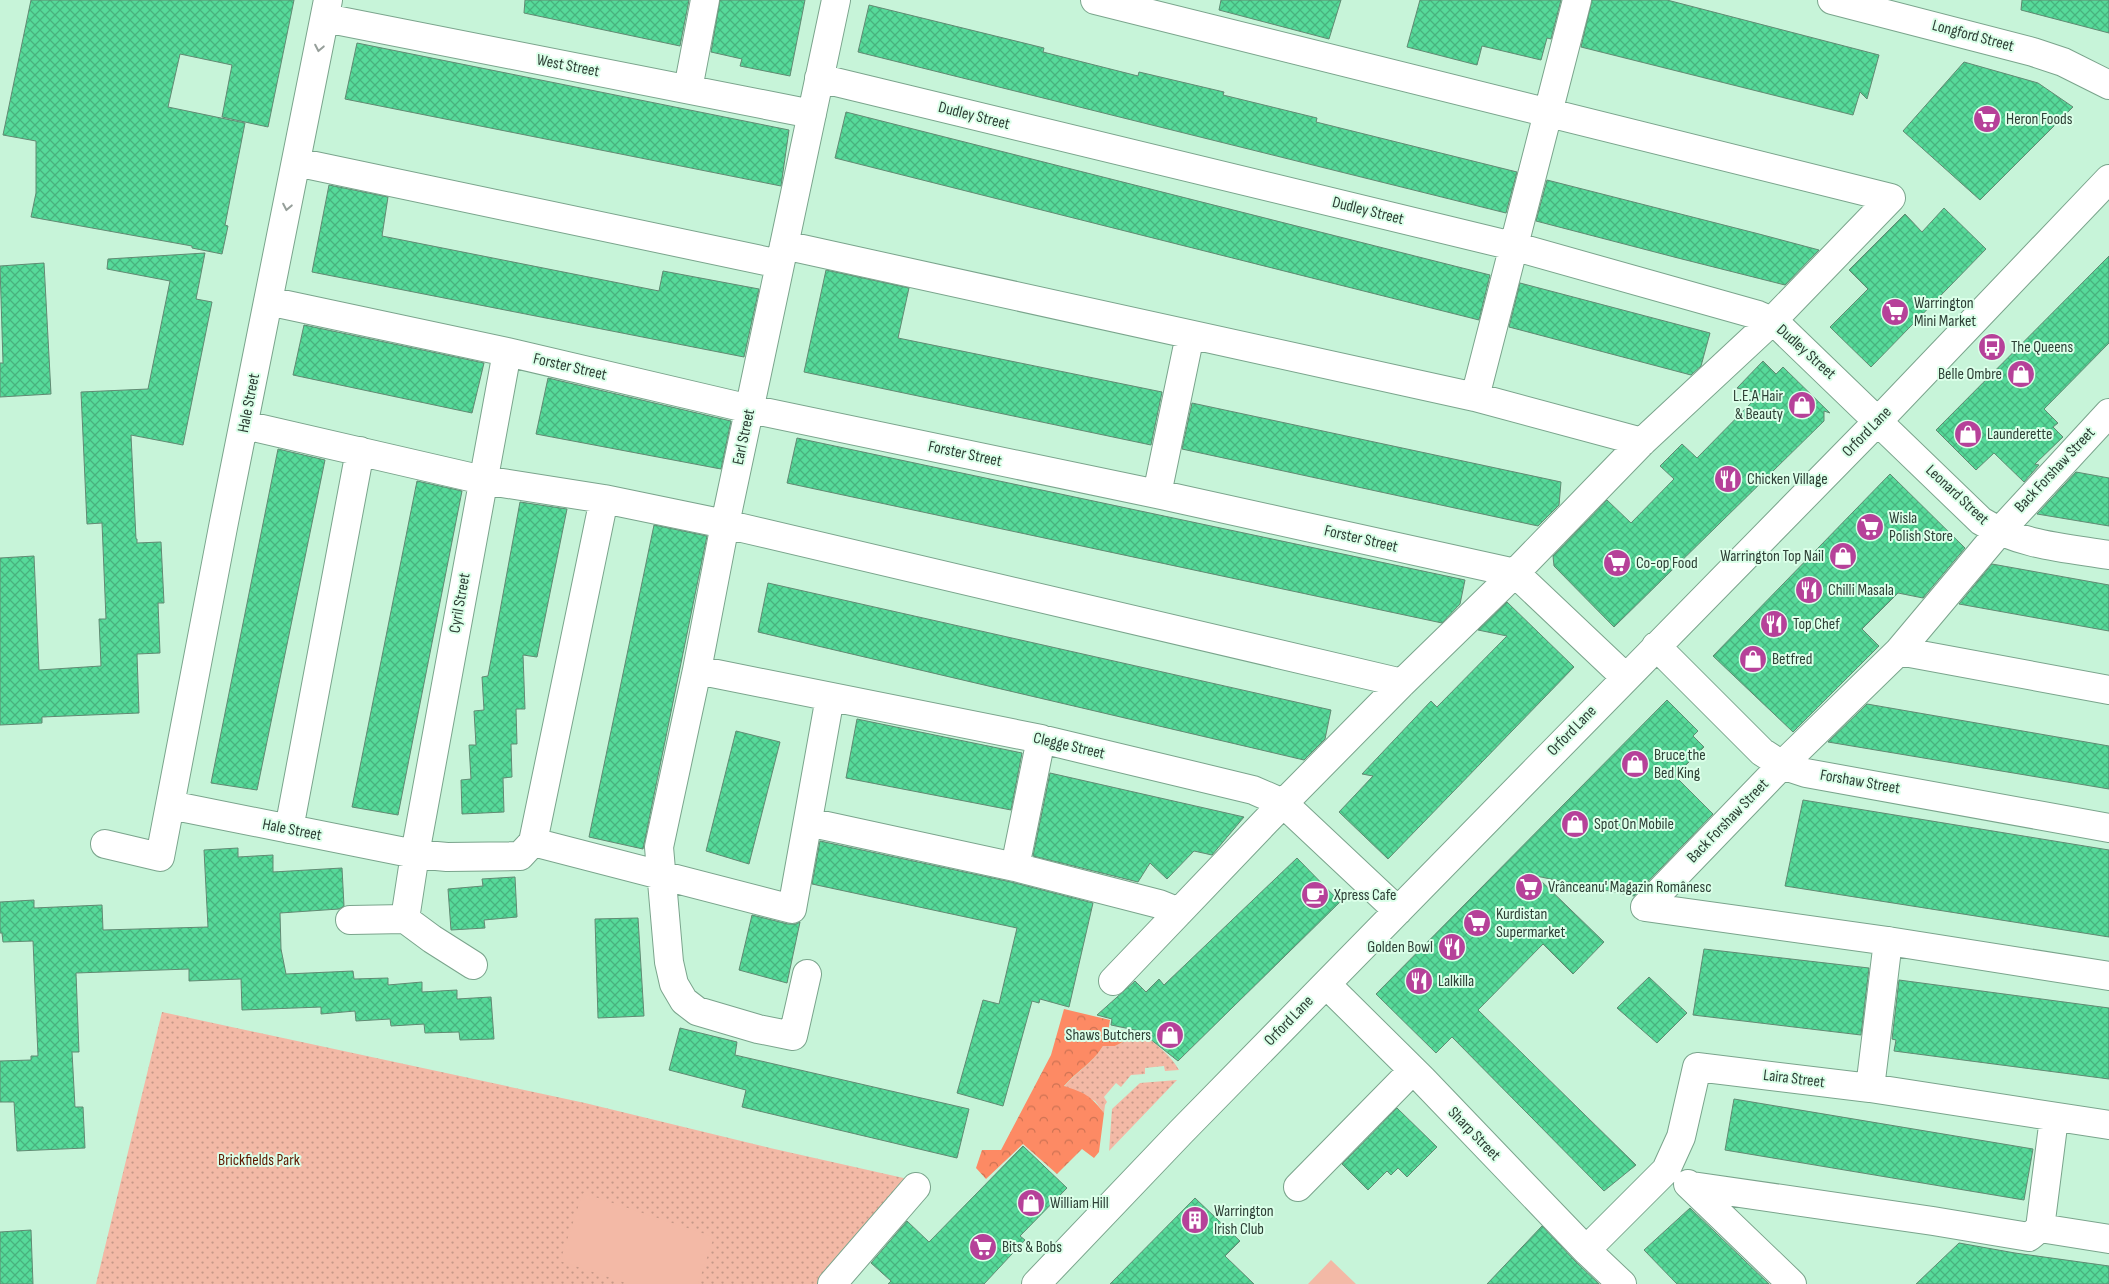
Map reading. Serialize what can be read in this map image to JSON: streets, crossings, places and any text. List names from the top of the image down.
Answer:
{
  "streets": {
    "street": [
      "Longford Street",
      "West Street",
      "Dudley Street",
      "Forster Street",
      "Hale Street",
      "Orford Lane",
      "Earl Street",
      "Back Forshaw Street",
      "Leonard Street",
      "Cyril Street",
      "Clegge Street",
      "Forshaw Street",
      "Laira Street",
      "Sharp Street"
    ]
  },
  "crossings": [
    ["West Street", "Hale Street"],
    ["West Street", "Earl Street"],
    ["Dudley Street", "Orford Lane"],
    ["Dudley Street", "Earl Street"],
    ["Dudley Street", "Leonard Street"],
    ["Forster Street", "Hale Street"],
    ["Forster Street", "Earl Street"],
    ["Forster Street", "Cyril Street"],
    ["Hale Street", "Cyril Street"],
    ["Orford Lane", "Leonard Street"],
    ["Orford Lane", "Clegge Street"],
    ["Orford Lane", "Forshaw Street"],
    ["Orford Lane", "Sharp Street"],
    ["Earl Street", "Clegge Street"],
    ["Back Forshaw Street", "Leonard Street"],
    ["Back Forshaw Street", "Forshaw Street"],
    ["Laira Street", "Sharp Street"]
  ],
  "parks": ["Brickfields Park"],
  "places": {
    "supermarket": [
      "Heron Foods",
      "Warrington Mini Market",
      "Wisla Polish Store",
      "Co-op Food",
      "Vrânceanu' Magazin Românesc",
      "Kurdistan Supermarket",
      "Bits & Bobs"
    ],
    "bus stop": ["The Queens"],
    "shop": [
      "Belle Ombre",
      "L.E.A Hair & Beauty",
      "Launderette",
      "Warrington Top Nail",
      "Betfred",
      "Bruce the Bed King",
      "Spot On Mobile",
      "Shaws Butchers",
      "William Hill"
    ],
    "restaurant": [
      "Chicken Village",
      "Chilli Masala",
      "Top Chef",
      "Golden Bowl",
      "Lalkilla"
    ],
    "cafe": ["Xpress Cafe"],
    "building": ["Warrington Irish Club"]
  }
}
